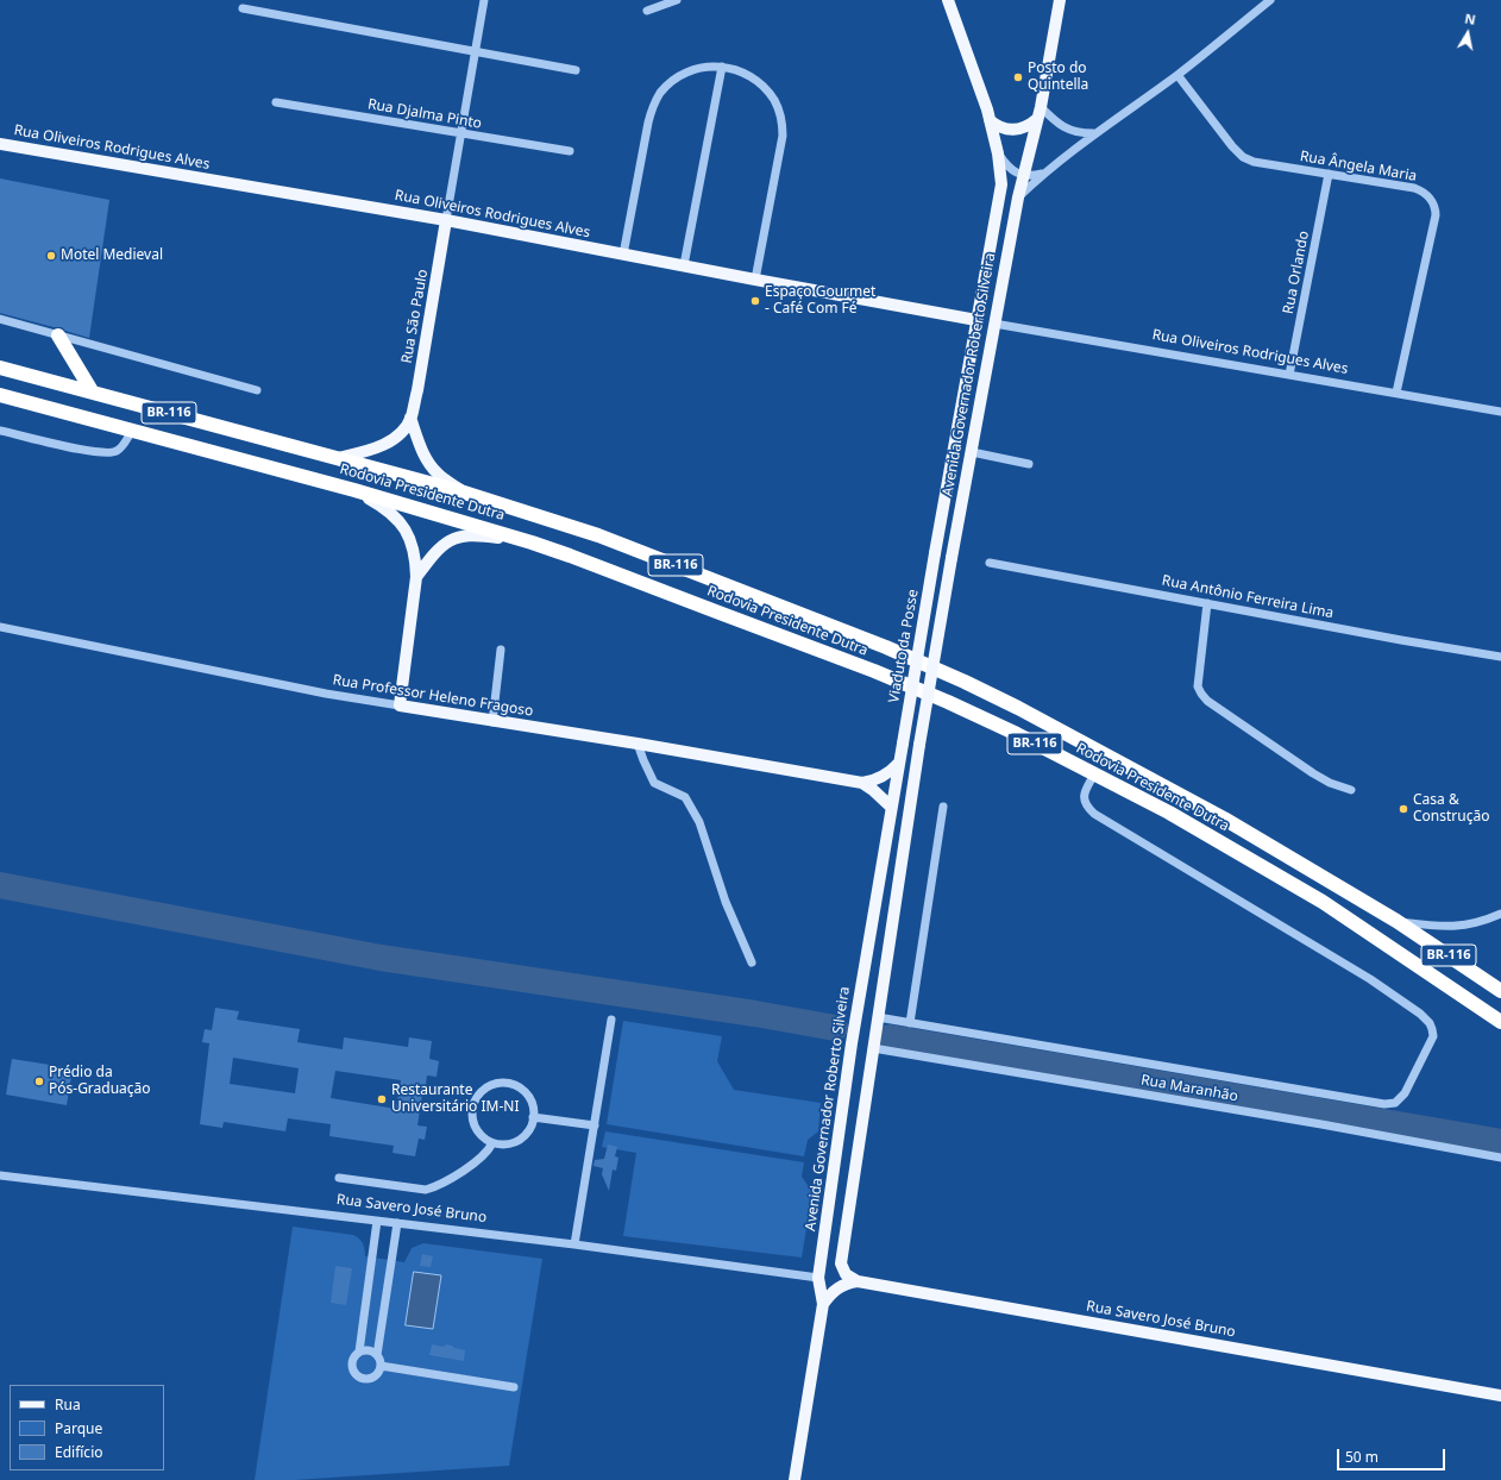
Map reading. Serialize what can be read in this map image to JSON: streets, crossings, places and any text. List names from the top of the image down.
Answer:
{
  "streets": {
    "highway": ["BR-116", "Rodovia Presidente Dutra"],
    "main road": [
      "Rua Oliveiros Rodrigues Alves",
      "Rua São Paulo",
      "Avenida Governador Roberto Silveira",
      "Viaduto da Posse",
      "Rua Professor Heleno Fragoso",
      "Rua Savero José Bruno"
    ],
    "street": [
      "Rua Djalma Pinto",
      "Rua Ângela Maria",
      "Rua Orlando",
      "Rua Antônio Ferreira Lima",
      "Rua Maranhão"
    ]
  },
  "crossings": [
    ["Rua Oliveiros Rodrigues Alves", "Rua Ângela Maria"],
    ["Rua Oliveiros Rodrigues Alves", "Rua Orlando"],
    ["Rua Oliveiros Rodrigues Alves", "Rua São Paulo"],
    ["Rua Oliveiros Rodrigues Alves", "Avenida Governador Roberto Silveira"],
    ["Rua Ângela Maria", "Rua Orlando"],
    ["Rua São Paulo", "Rodovia Presidente Dutra"],
    ["Avenida Governador Roberto Silveira", "Viaduto da Posse"],
    ["Avenida Governador Roberto Silveira", "Rua Professor Heleno Fragoso"],
    ["Avenida Governador Roberto Silveira", "Rua Maranhão"],
    ["Avenida Governador Roberto Silveira", "Rua Savero José Bruno"],
    ["Rodovia Presidente Dutra", "Rua Maranhão"]
  ],
  "places": [
    "Posto do Quintella",
    "Motel Medieval",
    "Espaço Gourmet - Café Com Fé",
    "Casa & Construção",
    "Prédio da Pós-Graduação",
    "Restaurante Universitário IM-NI"
  ],
  "legend": ["Rua", "Parque", "Edifício"],
  "scale_bar": "50 m",
  "north": "top"
}
